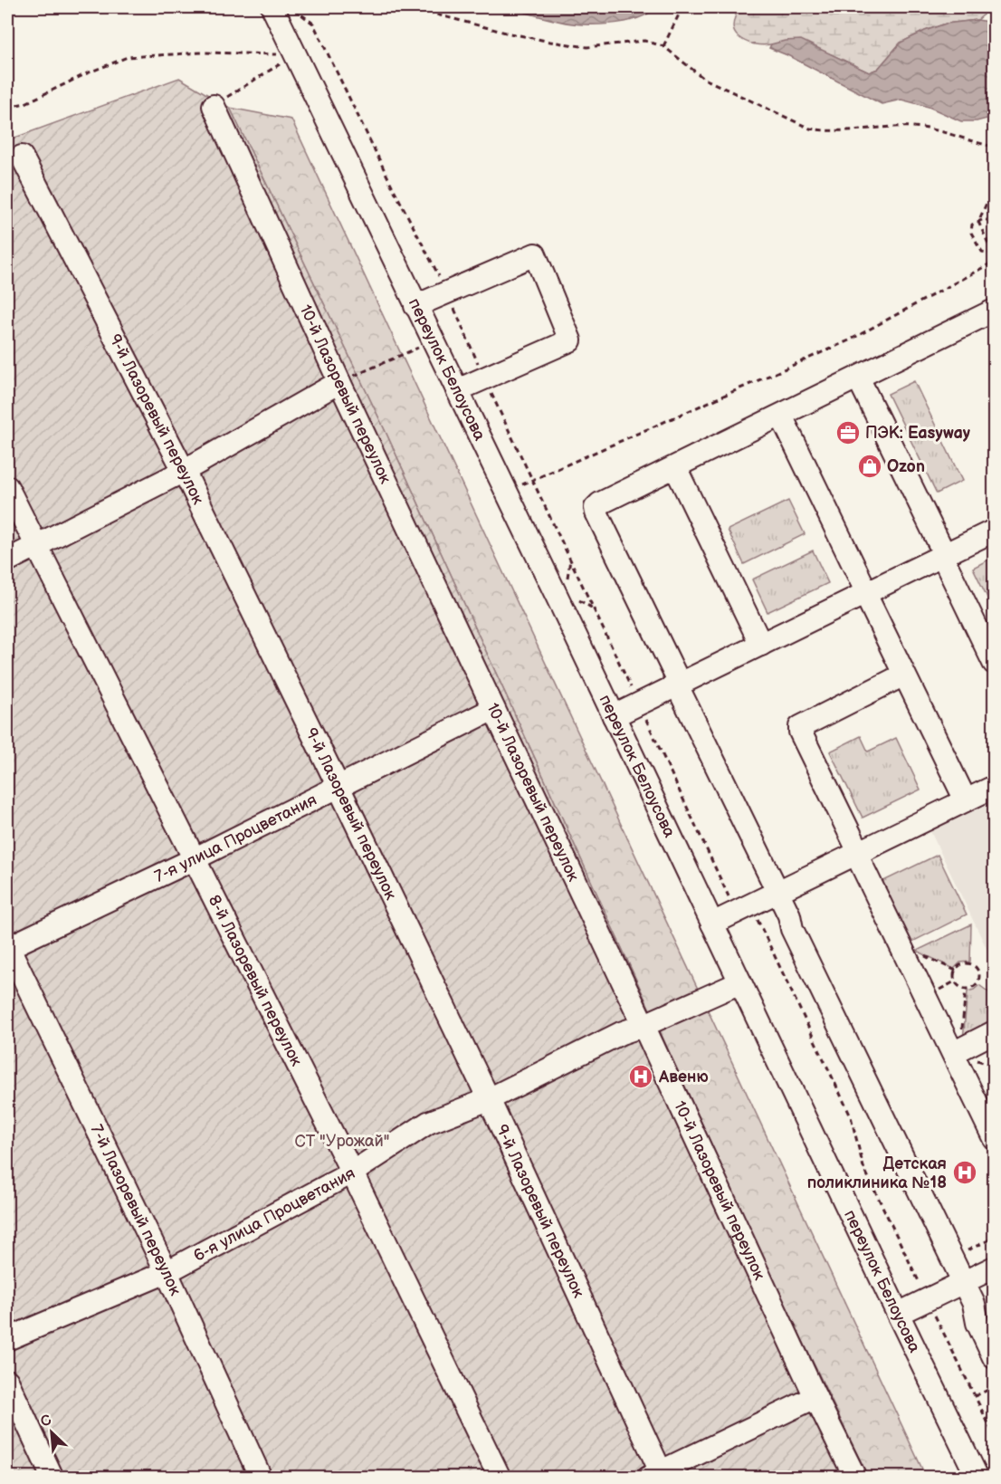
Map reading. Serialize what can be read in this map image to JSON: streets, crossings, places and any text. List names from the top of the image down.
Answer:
{
  "streets": {
    "street": [
      "переулок Белоусова",
      "10-й Лазоревый переулок",
      "9-й Лазоревый переулок",
      "7-я улица Процветания",
      "8-й Лазоревый переулок",
      "7-й Лазоревый переулок",
      "6-я улица Процветания"
    ]
  },
  "crossings": [
    ["переулок Белоусова", "6-я улица Процветания"],
    ["10-й Лазоревый переулок", "7-я улица Процветания"],
    ["10-й Лазоревый переулок", "6-я улица Процветания"],
    ["9-й Лазоревый переулок", "7-я улица Процветания"],
    ["9-й Лазоревый переулок", "6-я улица Процветания"],
    ["7-я улица Процветания", "8-й Лазоревый переулок"],
    ["7-я улица Процветания", "7-й Лазоревый переулок"],
    ["8-й Лазоревый переулок", "6-я улица Процветания"],
    ["7-й Лазоревый переулок", "6-я улица Процветания"]
  ],
  "parks": ["СТ \"Урожай\""],
  "places": {
    "office": ["ПЭК: Easyway"],
    "shop": ["Ozon"],
    "hospital": ["Авеню", "Детская поликлиника №18"]
  },
  "north": "top left"
}
